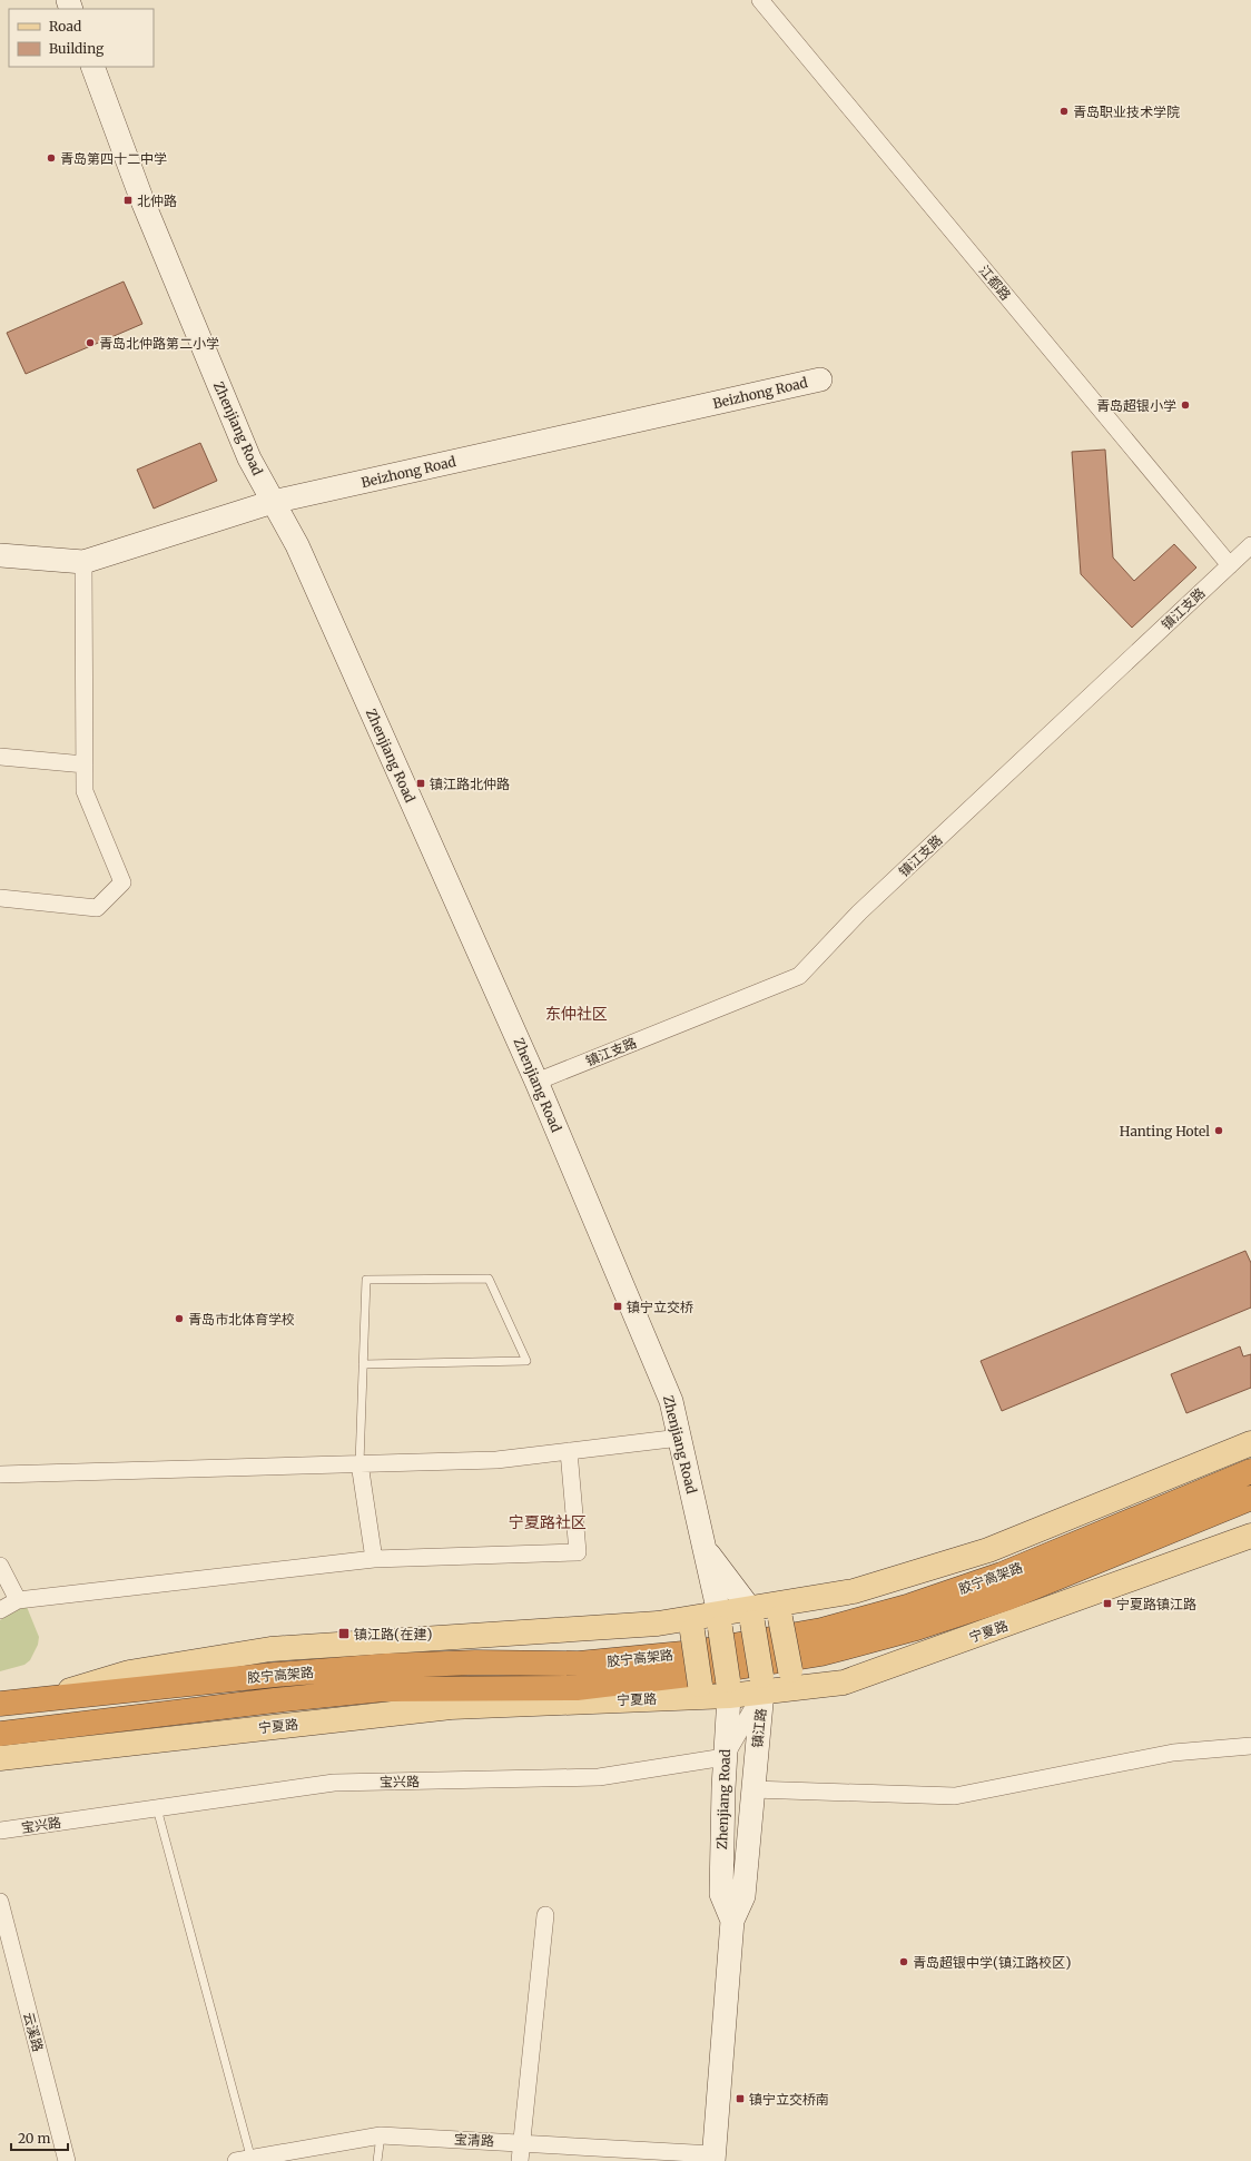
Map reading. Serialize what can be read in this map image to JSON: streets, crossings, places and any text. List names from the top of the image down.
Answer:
{
  "streets": {
    "highway": ["胶宁高架路"],
    "main road": ["Zhenjiang Road", "宁夏路", "镇江路"],
    "street": [
      "江都路",
      "Beizhong Road",
      "镇江支路",
      "宝兴路",
      "云溪路",
      "宝清路"
    ]
  },
  "crossings": [
    ["江都路", "镇江支路"],
    ["Beizhong Road", "Zhenjiang Road"],
    ["Zhenjiang Road", "镇江支路"],
    ["Zhenjiang Road", "宁夏路"],
    ["Zhenjiang Road", "镇江路"],
    ["Zhenjiang Road", "宝兴路"],
    ["Zhenjiang Road", "宝清路"],
    ["宁夏路", "镇江路"]
  ],
  "districts": ["东仲社区", "宁夏路社区"],
  "places": {
    "other": [
      "青岛职业技术学院",
      "青岛第四十二中学",
      "青岛北仲路第二小学",
      "青岛超银小学",
      "Hanting Hotel",
      "青岛市北体育学校",
      "青岛超银中学(镇江路校区)"
    ],
    "transit": [
      "北仲路",
      "镇江路北仲路",
      "镇宁立交桥",
      "宁夏路镇江路",
      "镇江路(在建)",
      "镇宁立交桥南"
    ]
  },
  "legend": ["Road", "Building"],
  "scale_bar": "20 m"
}
